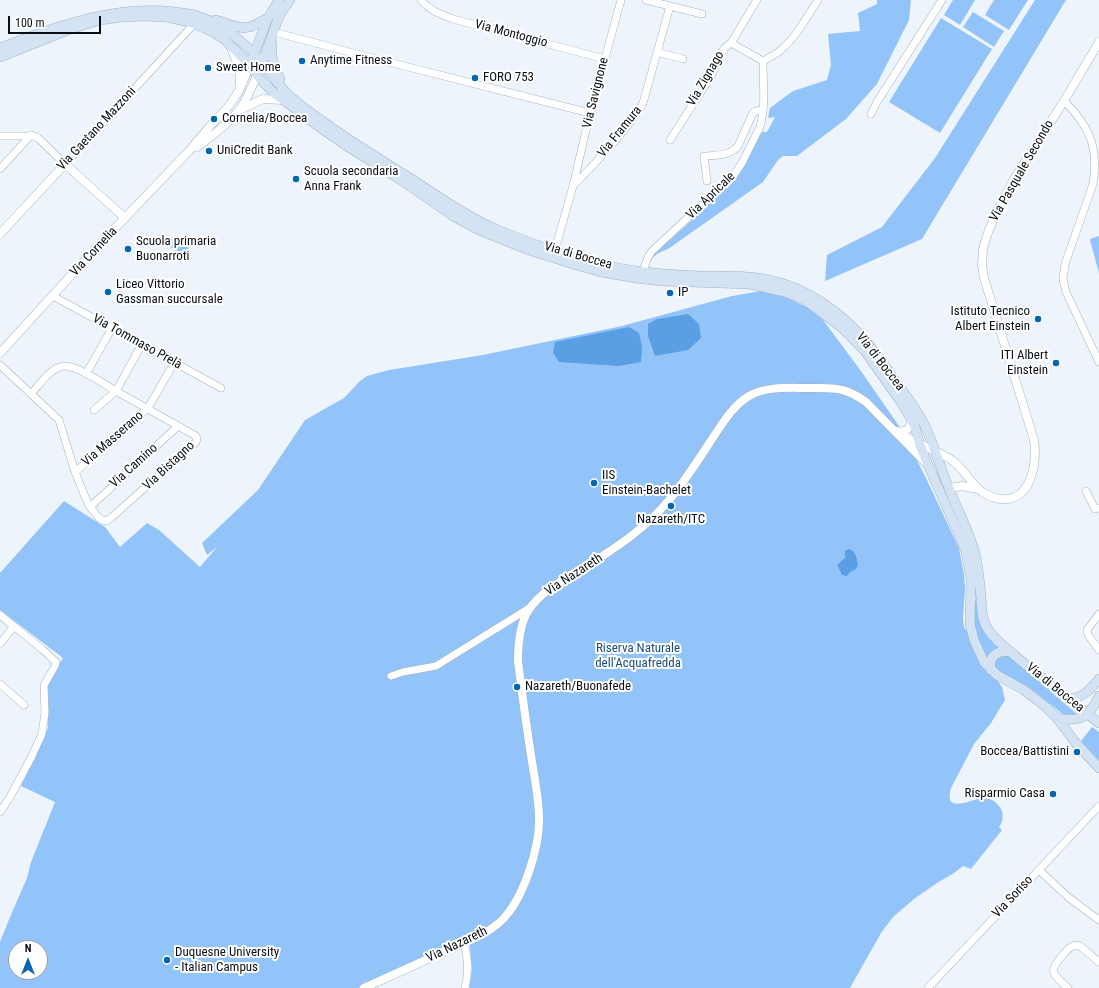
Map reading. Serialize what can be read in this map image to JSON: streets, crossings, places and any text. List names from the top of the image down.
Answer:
{
  "streets": {
    "main road": ["Via di Boccea"],
    "street": [
      "Via Montoggio",
      "Via Zignago",
      "Via Savignone",
      "Via Gaetano Mazzoni",
      "Via Framura",
      "Via Pasquale Secondo",
      "Via Apricale",
      "Via Cornelia",
      "Via Tommaso Prelà",
      "Via Masserano",
      "Via Camino",
      "Via Bistagno",
      "Via Nazareth",
      "Via Soriso"
    ]
  },
  "crossings": [
    ["Via Montoggio", "Via Savignone"],
    ["Via Savignone", "Via Framura"],
    ["Via Gaetano Mazzoni", "Via di Boccea"],
    ["Via Pasquale Secondo", "Via di Boccea"],
    ["Via Pasquale Secondo", "Via Nazareth"],
    ["Via Apricale", "Via di Boccea"],
    ["Via Cornelia", "Via di Boccea"],
    ["Via Cornelia", "Via Tommaso Prelà"],
    ["Via di Boccea", "Via Nazareth"],
    ["Via Tommaso Prelà", "Via Masserano"],
    ["Via Masserano", "Via Bistagno"],
    ["Via Camino", "Via Bistagno"]
  ],
  "parks": ["Riserva Naturale dell'Acquafredda"],
  "places": [
    "Anytime Fitness",
    "Sweet Home",
    "FORO 753",
    "Cornelia/Boccea",
    "UniCredit Bank",
    "Scuola secondaria Anna Frank",
    "Scuola primaria Buonarroti",
    "Liceo Vittorio Gassman succursale",
    "IP",
    "Istituto Tecnico Albert Einstein",
    "ITI Albert Einstein",
    "IIS Einstein-Bachelet",
    "Nazareth/ITC",
    "Nazareth/Buonafede",
    "Boccea/Battistini",
    "Risparmio Casa",
    "Duquesne University - Italian Campus"
  ],
  "scale_bar": "100 m",
  "north": "top"
}
